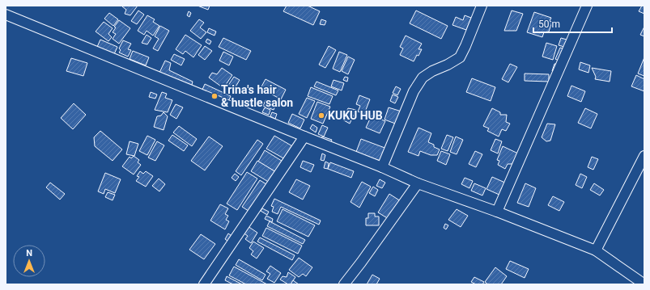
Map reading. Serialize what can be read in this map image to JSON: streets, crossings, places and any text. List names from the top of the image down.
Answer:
{
  "places": ["Trina's hair & hustle salon", "KUKU HUB"],
  "scale_bar": "50 m",
  "north": "top"
}
